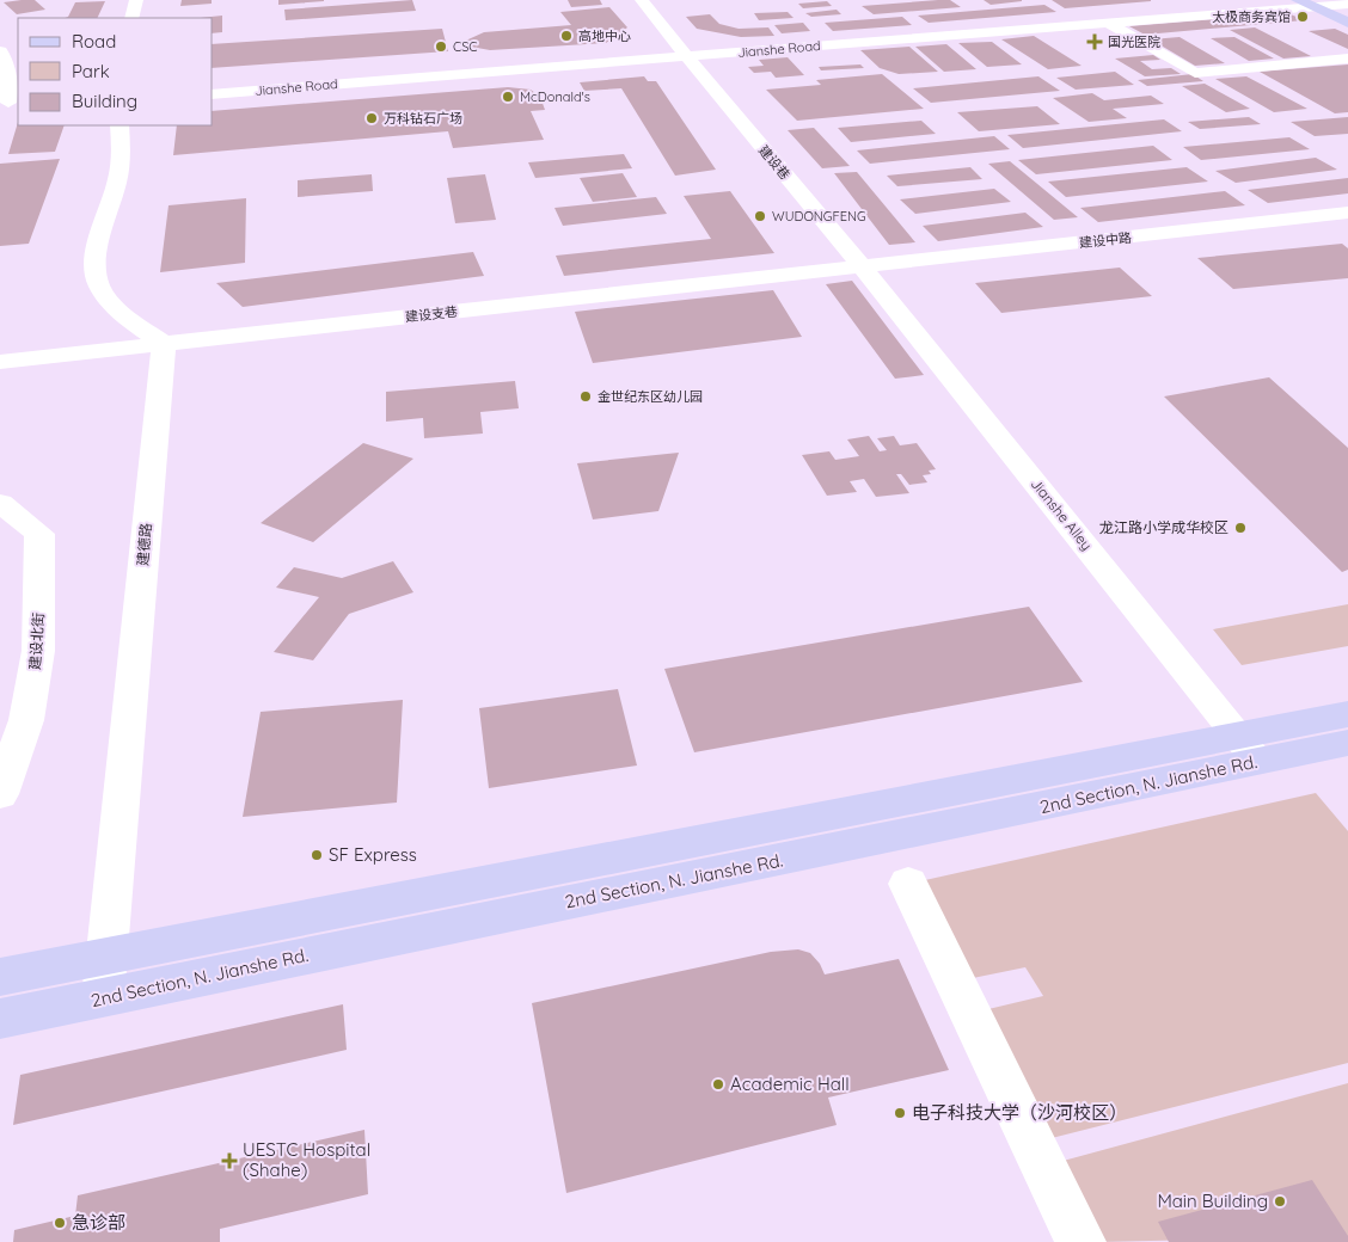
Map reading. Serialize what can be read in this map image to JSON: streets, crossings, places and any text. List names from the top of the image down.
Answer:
{
  "streets": {
    "main road": ["2nd Section, N. Jianshe Rd."],
    "street": [
      "Jianshe Road",
      "建设巷",
      "建设中路",
      "建设支巷",
      "Jianshe Alley",
      "建德路",
      "建设北街"
    ]
  },
  "crossings": [
    ["Jianshe Road", "建设巷"],
    ["建设巷", "建设中路"],
    ["建设巷", "建设支巷"],
    ["建设巷", "Jianshe Alley"],
    ["建设中路", "建设支巷"],
    ["建设中路", "Jianshe Alley"],
    ["建设支巷", "Jianshe Alley"],
    ["建设支巷", "建德路"],
    ["Jianshe Alley", "2nd Section, N. Jianshe Rd."],
    ["建德路", "2nd Section, N. Jianshe Rd."]
  ],
  "places": {
    "other": [
      "太极商务宾馆",
      "高地中心",
      "CSC",
      "McDonald's",
      "万科钻石广场",
      "WUDONGFENG",
      "金世纪东区幼儿园",
      "龙江路小学成华校区",
      "SF Express",
      "Academic Hall",
      "电子科技大学（沙河校区）",
      "Main Building",
      "急诊部"
    ],
    "health": ["国光医院", "UESTC Hospital (Shahe)"]
  },
  "legend": ["Road", "Park", "Building"]
}
